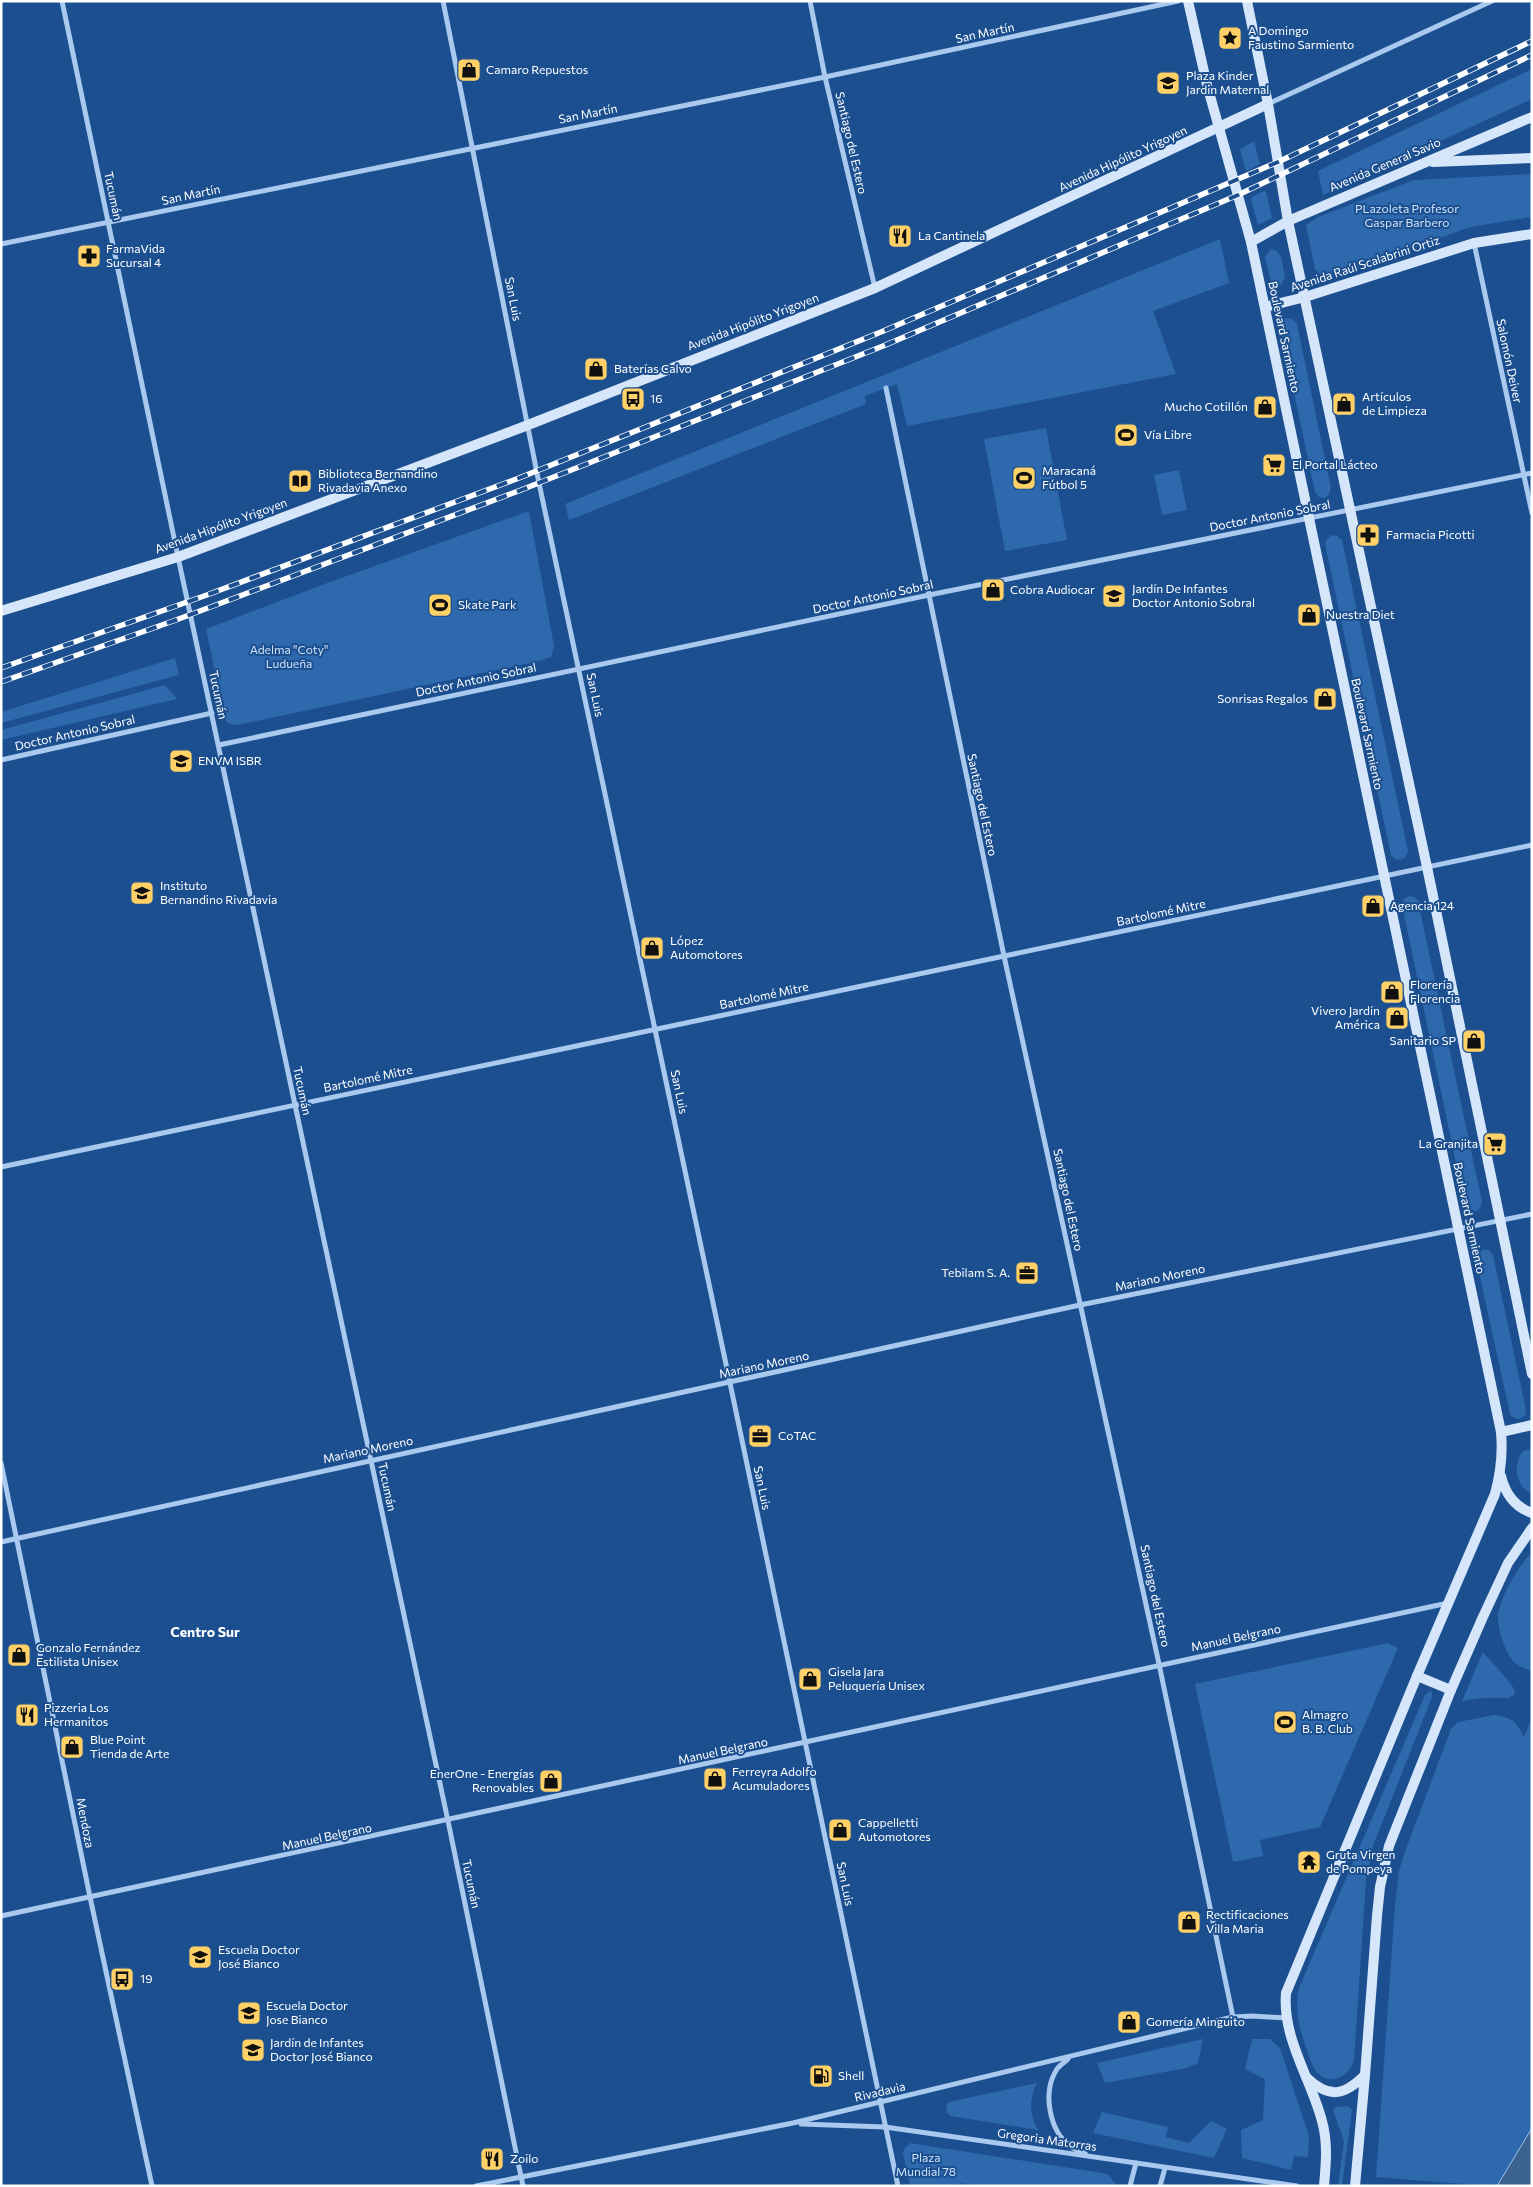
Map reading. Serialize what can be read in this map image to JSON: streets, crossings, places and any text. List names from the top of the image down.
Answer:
{
  "streets": {
    "main road": [
      "Avenida Hipólito Yrigoyen",
      "Avenida General Savio",
      "Avenida Raúl Scalabrini Ortiz",
      "Boulevard Sarmiento"
    ],
    "street": [
      "San Martín",
      "Santiago del Estero",
      "Tucumán",
      "San Luis",
      "Salomón Deiver",
      "Doctor Antonio Sobral",
      "Bartolomé Mitre",
      "Mariano Moreno",
      "Manuel Belgrano",
      "Mendoza",
      "Rivadavia",
      "Gregoria Matorras"
    ]
  },
  "crossings": [
    ["San Martín", "Santiago del Estero"],
    ["San Martín", "Tucumán"],
    ["San Martín", "San Luis"],
    ["Santiago del Estero", "Avenida Hipólito Yrigoyen"],
    ["Santiago del Estero", "Doctor Antonio Sobral"],
    ["Santiago del Estero", "Bartolomé Mitre"],
    ["Santiago del Estero", "Mariano Moreno"],
    ["Santiago del Estero", "Manuel Belgrano"],
    ["Santiago del Estero", "Rivadavia"],
    ["Avenida Hipólito Yrigoyen", "Tucumán"],
    ["Avenida Hipólito Yrigoyen", "San Luis"],
    ["Avenida Hipólito Yrigoyen", "Boulevard Sarmiento"],
    ["Avenida General Savio", "Boulevard Sarmiento"],
    ["Tucumán", "Doctor Antonio Sobral"],
    ["Tucumán", "Bartolomé Mitre"],
    ["Tucumán", "Mariano Moreno"],
    ["Tucumán", "Manuel Belgrano"],
    ["Tucumán", "Rivadavia"],
    ["Avenida Raúl Scalabrini Ortiz", "Boulevard Sarmiento"],
    ["Avenida Raúl Scalabrini Ortiz", "Salomón Deiver"],
    ["San Luis", "Doctor Antonio Sobral"],
    ["San Luis", "Bartolomé Mitre"],
    ["San Luis", "Mariano Moreno"],
    ["San Luis", "Manuel Belgrano"],
    ["San Luis", "Rivadavia"],
    ["San Luis", "Gregoria Matorras"],
    ["Boulevard Sarmiento", "Doctor Antonio Sobral"],
    ["Boulevard Sarmiento", "Bartolomé Mitre"],
    ["Boulevard Sarmiento", "Mariano Moreno"],
    ["Salomón Deiver", "Doctor Antonio Sobral"],
    ["Mariano Moreno", "Mendoza"],
    ["Manuel Belgrano", "Mendoza"],
    ["Rivadavia", "Gregoria Matorras"]
  ],
  "districts": ["Centro Sur"],
  "parks": ["PLazoleta Profesor Gaspar Barbero", "Adelma \"Coty\" Ludueña", "Plaza Mundial 78"],
  "places": {
    "place": ["A Domingo Faustino Sarmiento"],
    "shop": [
      "Camaro Repuestos",
      "Baterías Calvo",
      "Artículos de Limpieza",
      "Mucho Cotillón",
      "Cobra Audiocar",
      "Nuestra Diet",
      "Sonrisas Regalos",
      "Agencia 124",
      "López Automotores",
      "Florería Florencia",
      "Vivero Jardín América",
      "Sanitario SP",
      "Gonzalo Fernández Estilista Unisex",
      "Gisela Jara Peluquería Unisex",
      "Blue Point Tienda de Arte",
      "Ferreyra Adolfo Acumuladores",
      "EnerOne - Energías Renovables",
      "Cappelletti Automotores",
      "Rectificaciones Villa Maria",
      "Gomería Minguito"
    ],
    "school or university": [
      "Plaza Kinder Jardin Maternal",
      "Jardín De Infantes Doctor Antonio Sobral",
      "ENVM ISBR",
      "Instituto Bernandino Rivadavia",
      "Escuela Doctor José Bianco",
      "Escuela Doctor Jose Bianco",
      "Jardín de Infantes Doctor José Bianco"
    ],
    "restaurant": ["La Cantinela", "Pizzeria Los Hermanitos", "Zoilo"],
    "pharmacy": ["FarmaVida Sucursal 4", "Farmacia Picotti"],
    "bus stop": ["16", "19"],
    "sports": [
      "Vía Libre",
      "Maracaná Fútbol 5",
      "Skate Park",
      "Almagro B. B. Club"
    ],
    "supermarket": ["El Portal Lácteo", "La Granjita"],
    "library": ["Biblioteca Bernandino Rivadavia Anexo"],
    "office": ["Tebilam S. A.", "CoTAC"],
    "temple": ["Gruta Virgen de Pompeya"],
    "fuel station": ["Shell"]
  }
}
